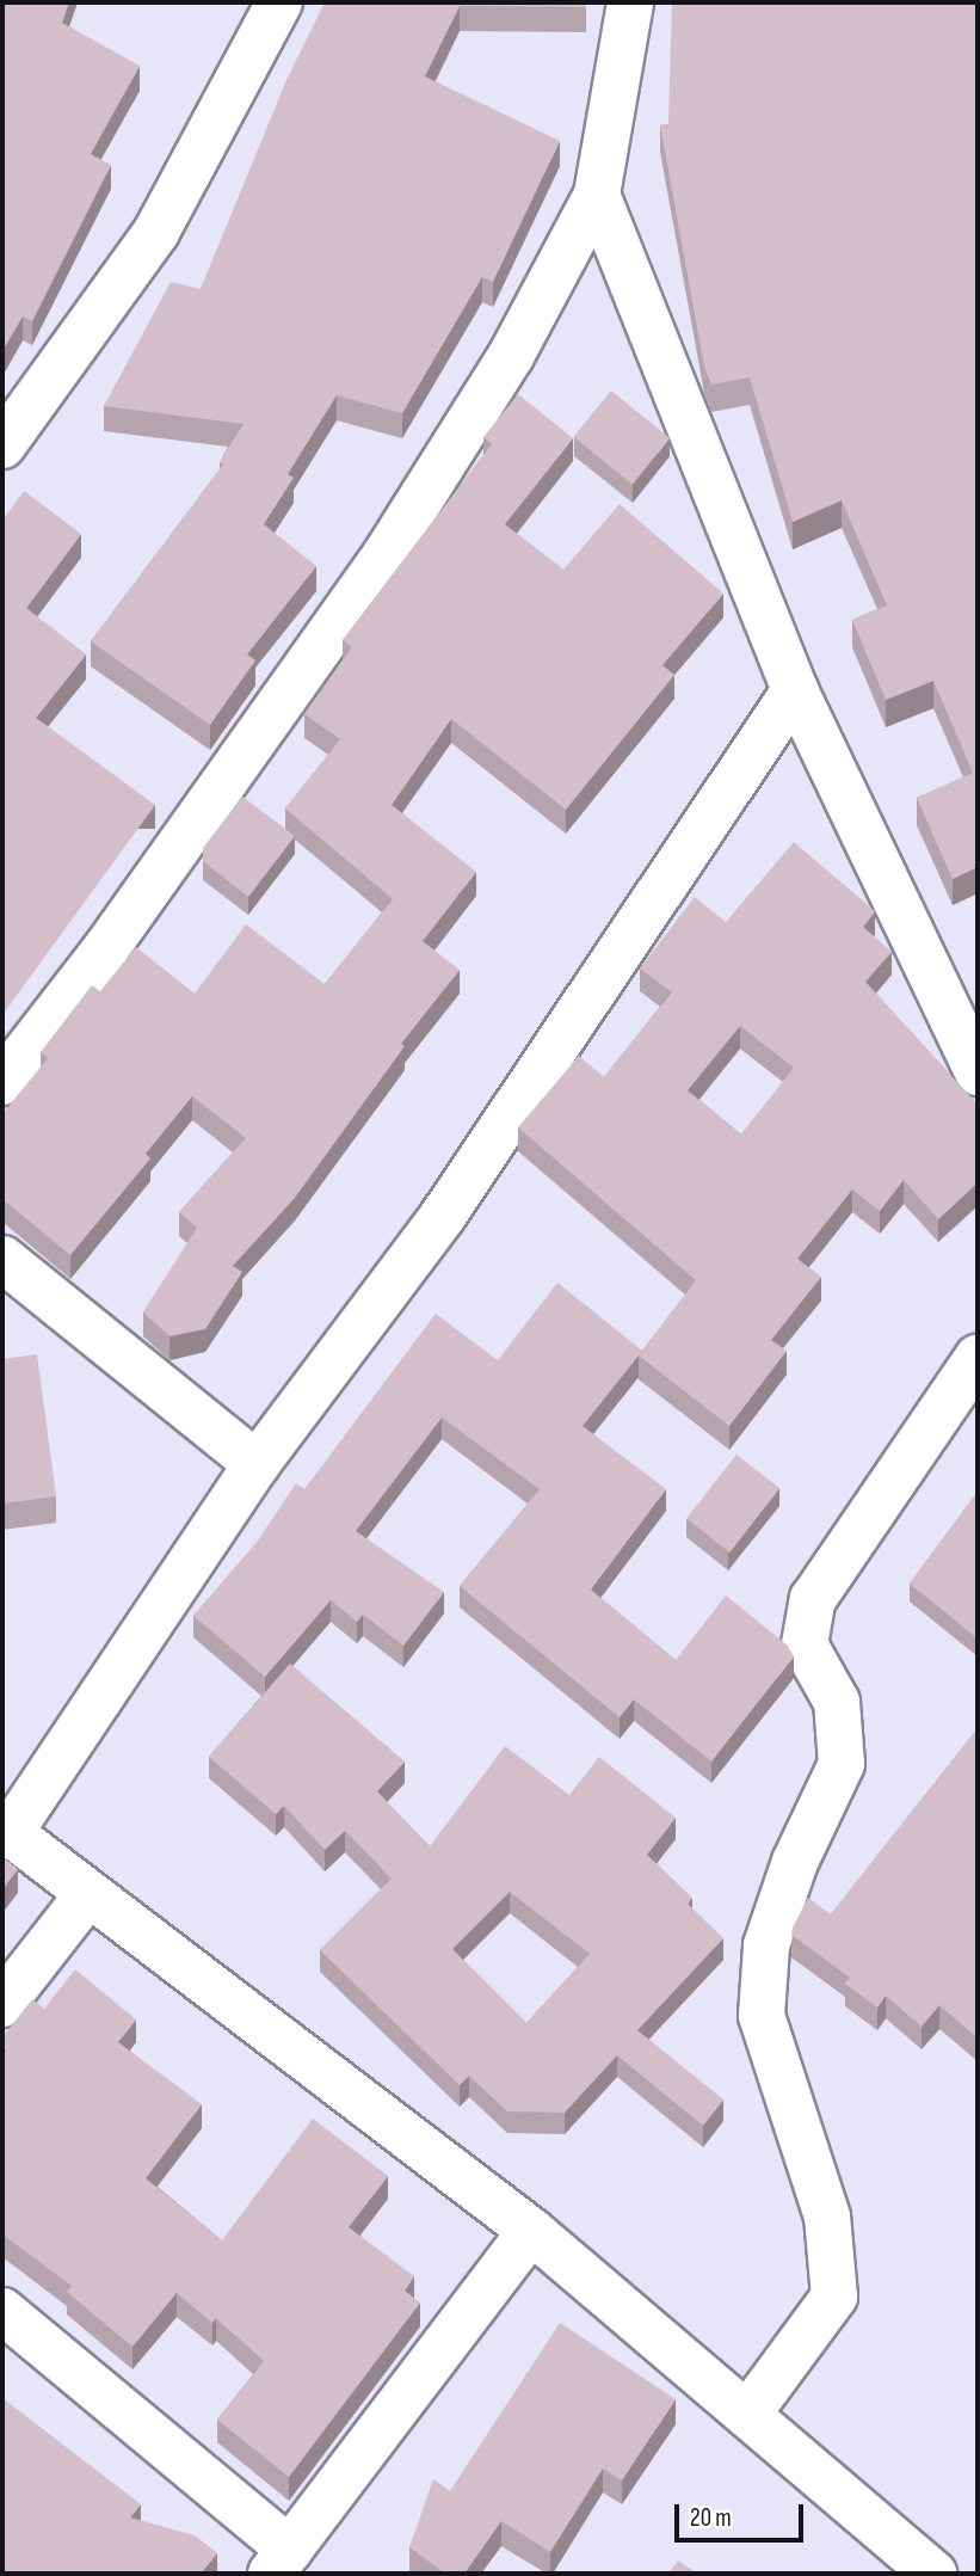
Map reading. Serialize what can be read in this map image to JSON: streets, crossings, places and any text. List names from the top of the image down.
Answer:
{
  "scale_bar": "20 m"
}
